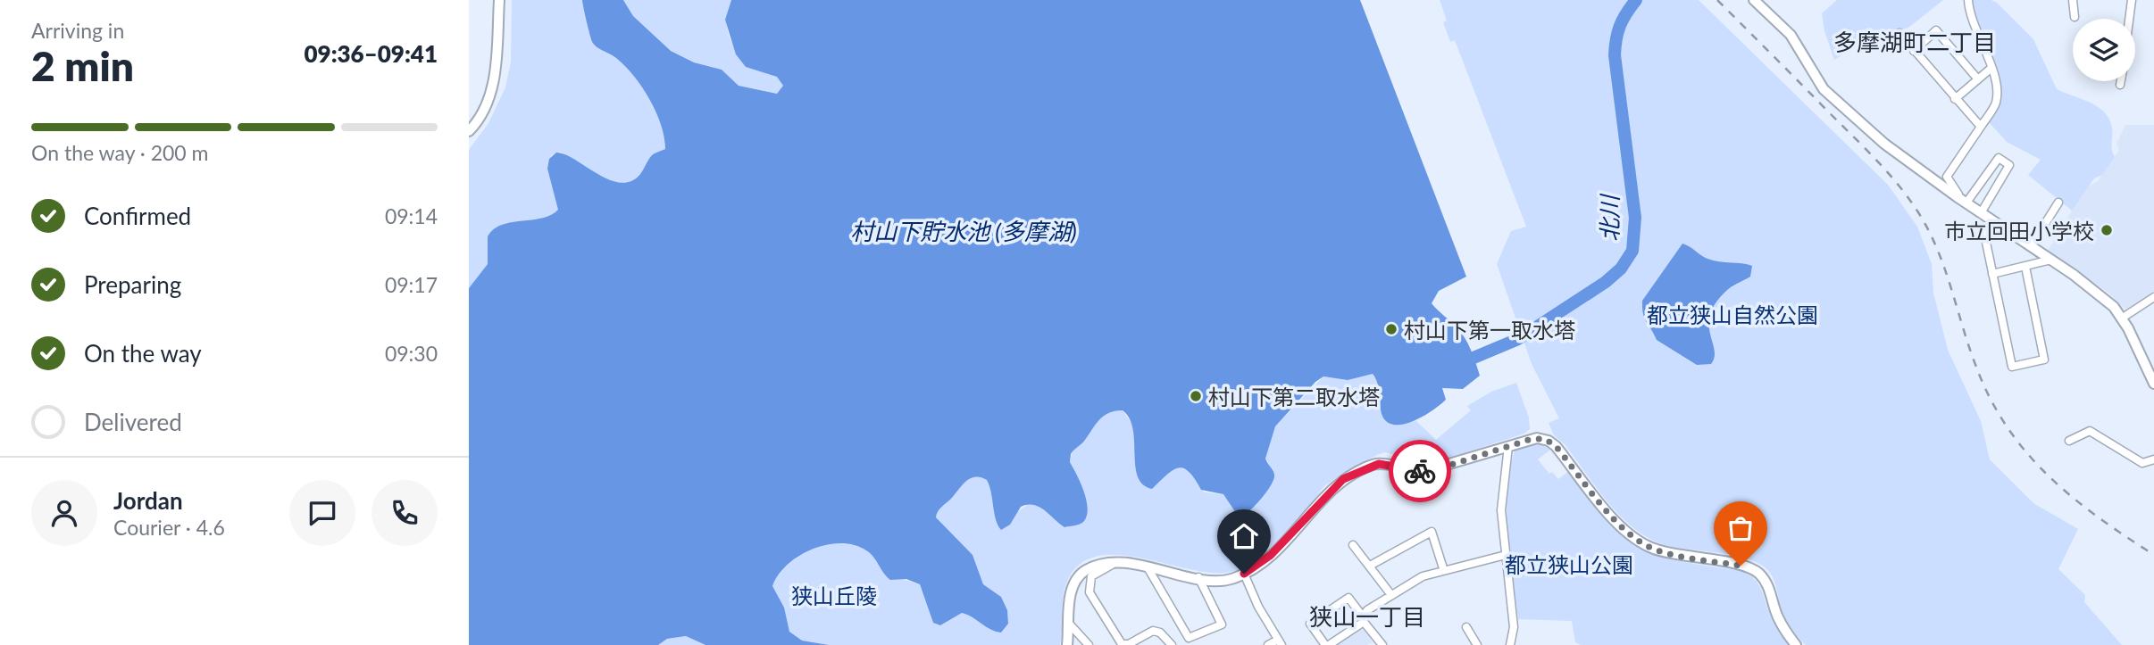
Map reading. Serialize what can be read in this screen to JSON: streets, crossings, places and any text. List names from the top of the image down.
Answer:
{
  "districts": ["多摩湖町二丁目", "狭山一丁目"],
  "water": ["北川", "村山下貯水池 (多摩湖)"],
  "parks": ["都立狭山自然公園", "都立狭山公園", "狭山丘陵"],
  "places": ["市立回田小学校", "村山下第一取水塔", "村山下第二取水塔"],
  "page": {
    "heading": ["2 min", "Arriving in", "09:36–09:41"],
    "panel": ["Jordan", "Courier · 4.6"],
    "bar": "On the way · 200 m",
    "list": [
      ["Confirmed", "09:14"],
      ["Preparing", "09:17"],
      ["On the way", "09:30"],
      "Delivered"
    ]
  }
}
